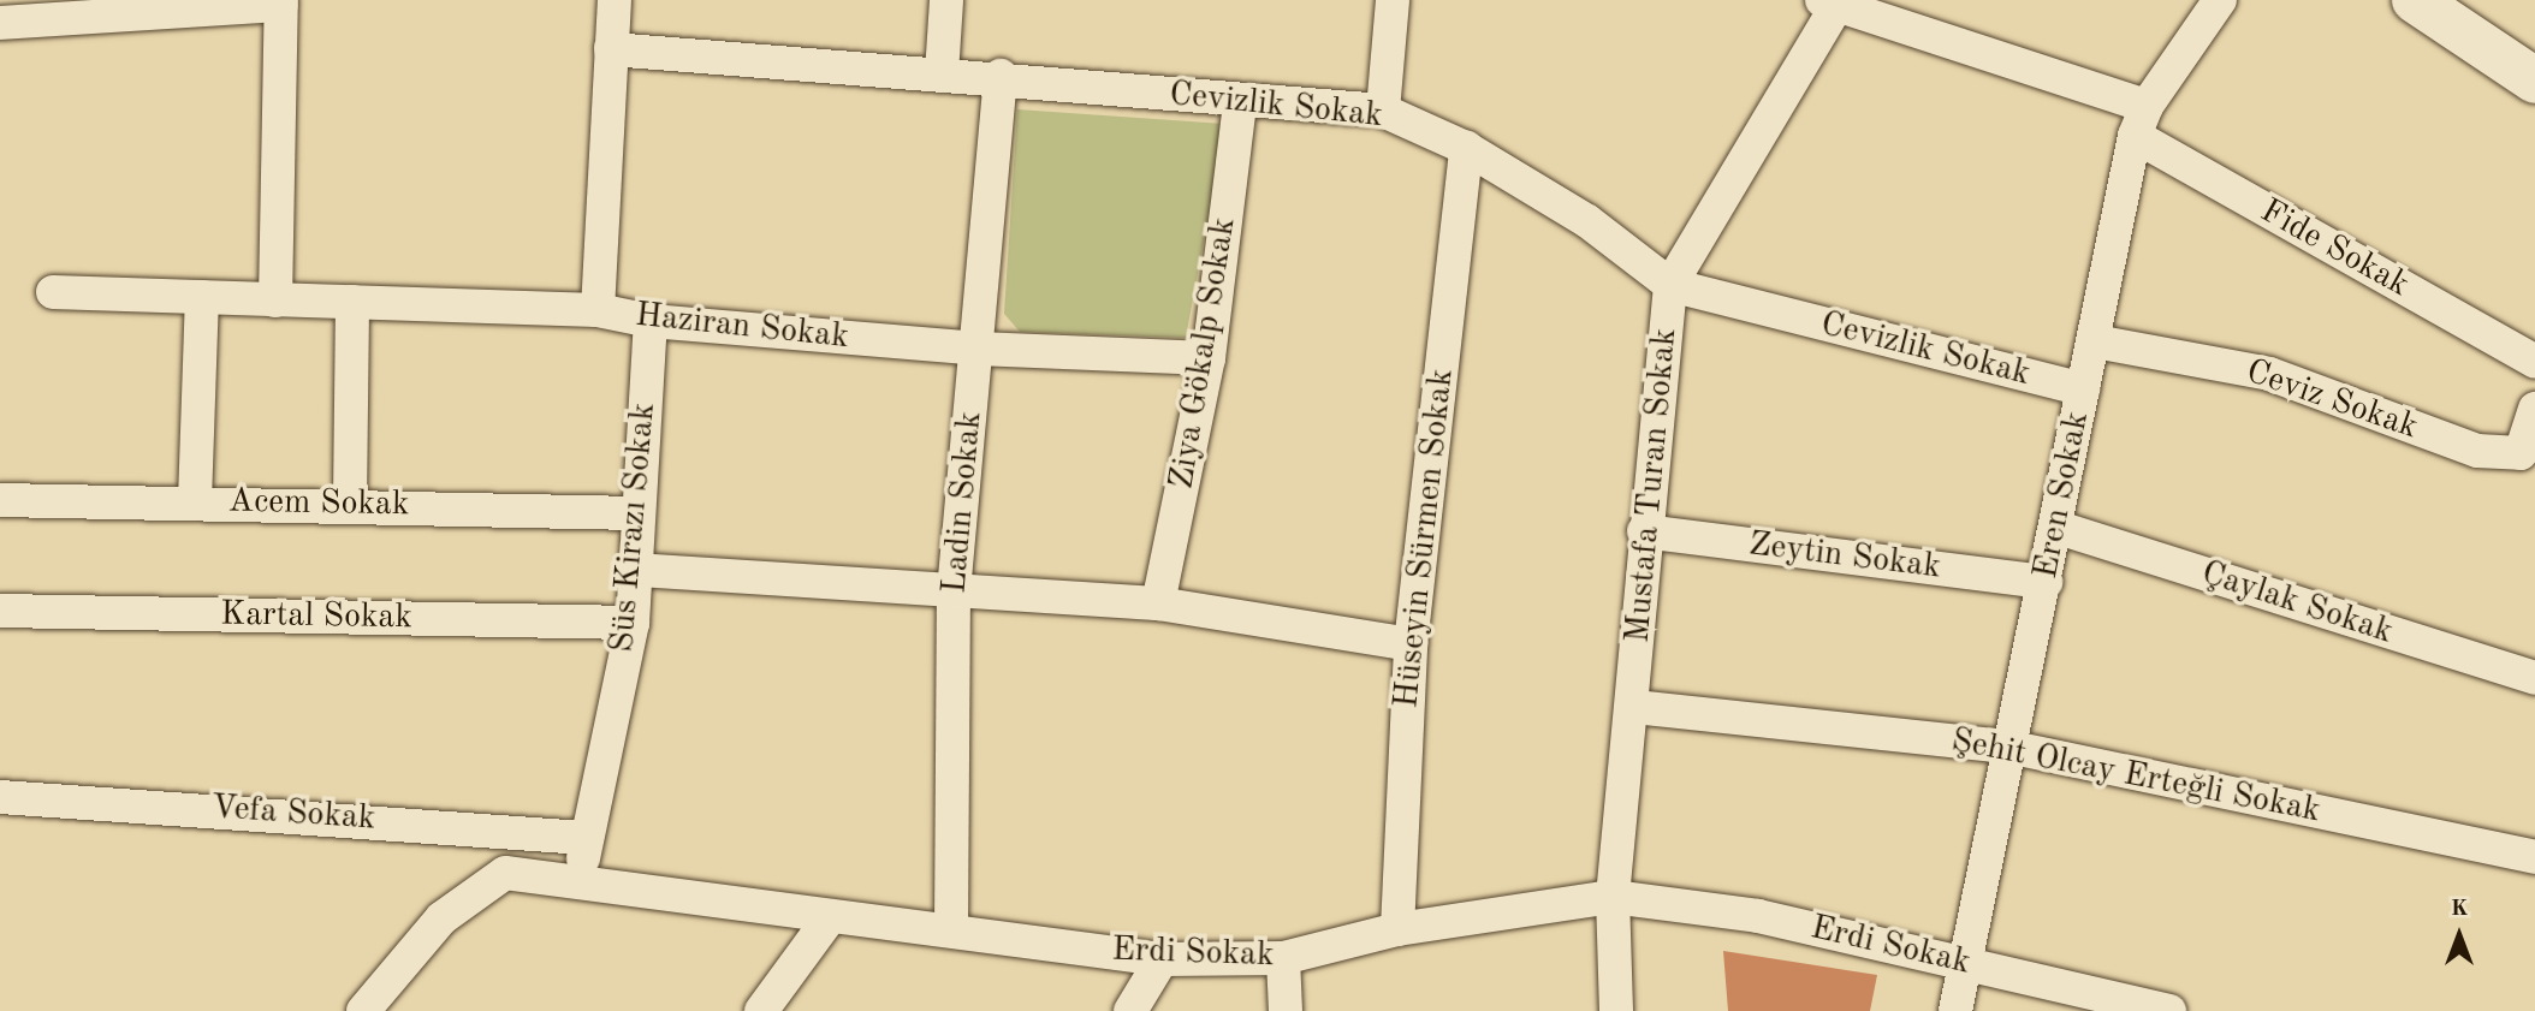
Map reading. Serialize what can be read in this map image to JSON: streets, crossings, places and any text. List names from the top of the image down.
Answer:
{
  "streets": {
    "street": [
      "Cevizlik Sokak",
      "Fide Sokak",
      "Haziran Sokak",
      "Ziya Gökalp Sokak",
      "Ceviz Sokak",
      "Mustafa Turan Sokak",
      "Eren Sokak",
      "Ladin Sokak",
      "Acem Sokak",
      "Süs Kirazı Sokak",
      "Hüseyin Sürmen Sokak",
      "Zeytin Sokak",
      "Çaylak Sokak",
      "Kartal Sokak",
      "Şehit Olcay Erteğli Sokak",
      "Vefa Sokak",
      "Erdi Sokak"
    ]
  },
  "crossings": [
    ["Cevizlik Sokak", "Ziya Gökalp Sokak"],
    ["Cevizlik Sokak", "Mustafa Turan Sokak"],
    ["Cevizlik Sokak", "Eren Sokak"],
    ["Cevizlik Sokak", "Ladin Sokak"],
    ["Cevizlik Sokak", "Hüseyin Sürmen Sokak"],
    ["Fide Sokak", "Mustafa Turan Sokak"],
    ["Fide Sokak", "Eren Sokak"],
    ["Haziran Sokak", "Ziya Gökalp Sokak"],
    ["Haziran Sokak", "Ladin Sokak"],
    ["Haziran Sokak", "Süs Kirazı Sokak"],
    ["Ceviz Sokak", "Eren Sokak"],
    ["Mustafa Turan Sokak", "Zeytin Sokak"],
    ["Mustafa Turan Sokak", "Şehit Olcay Erteğli Sokak"],
    ["Mustafa Turan Sokak", "Erdi Sokak"],
    ["Eren Sokak", "Zeytin Sokak"],
    ["Eren Sokak", "Çaylak Sokak"],
    ["Eren Sokak", "Şehit Olcay Erteğli Sokak"],
    ["Eren Sokak", "Erdi Sokak"],
    ["Ladin Sokak", "Erdi Sokak"],
    ["Acem Sokak", "Süs Kirazı Sokak"],
    ["Süs Kirazı Sokak", "Kartal Sokak"],
    ["Süs Kirazı Sokak", "Vefa Sokak"],
    ["Süs Kirazı Sokak", "Erdi Sokak"],
    ["Hüseyin Sürmen Sokak", "Erdi Sokak"]
  ],
  "north": "top"
}
